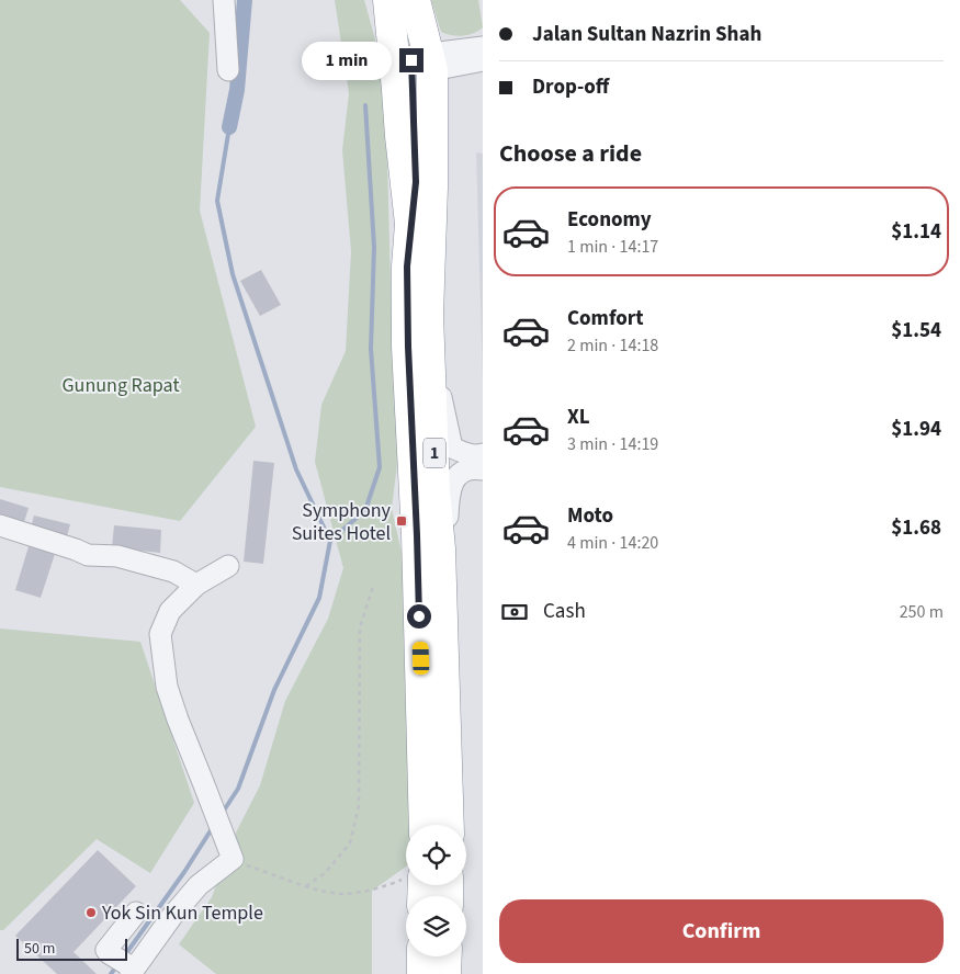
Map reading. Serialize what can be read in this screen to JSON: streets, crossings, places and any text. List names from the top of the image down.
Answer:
{
  "streets": {
    "highway": ["1"]
  },
  "parks": ["Gunung Rapat"],
  "places": {
    "transit": ["Symphony Suites Hotel"],
    "other": ["Yok Sin Kun Temple"]
  },
  "scale_bar": "50 m",
  "page": {
    "banner": ["Jalan Sultan Nazrin Shah", "Drop-off"],
    "bubble": "1 min",
    "heading": "Choose a ride",
    "list": [
      {
        "name": "Economy",
        "note": "1 min · 14:17",
        "value": "$1.14"
      },
      {
        "name": "Comfort",
        "note": "2 min · 14:18",
        "value": "$1.54"
      },
      {
        "name": "XL",
        "note": "3 min · 14:19",
        "value": "$1.94"
      },
      {
        "name": "Moto",
        "note": "4 min · 14:20",
        "value": "$1.68"
      }
    ],
    "pay": ["Cash", "250 m"],
    "buttons": "Confirm",
    "scale": "50 m"
  }
}
